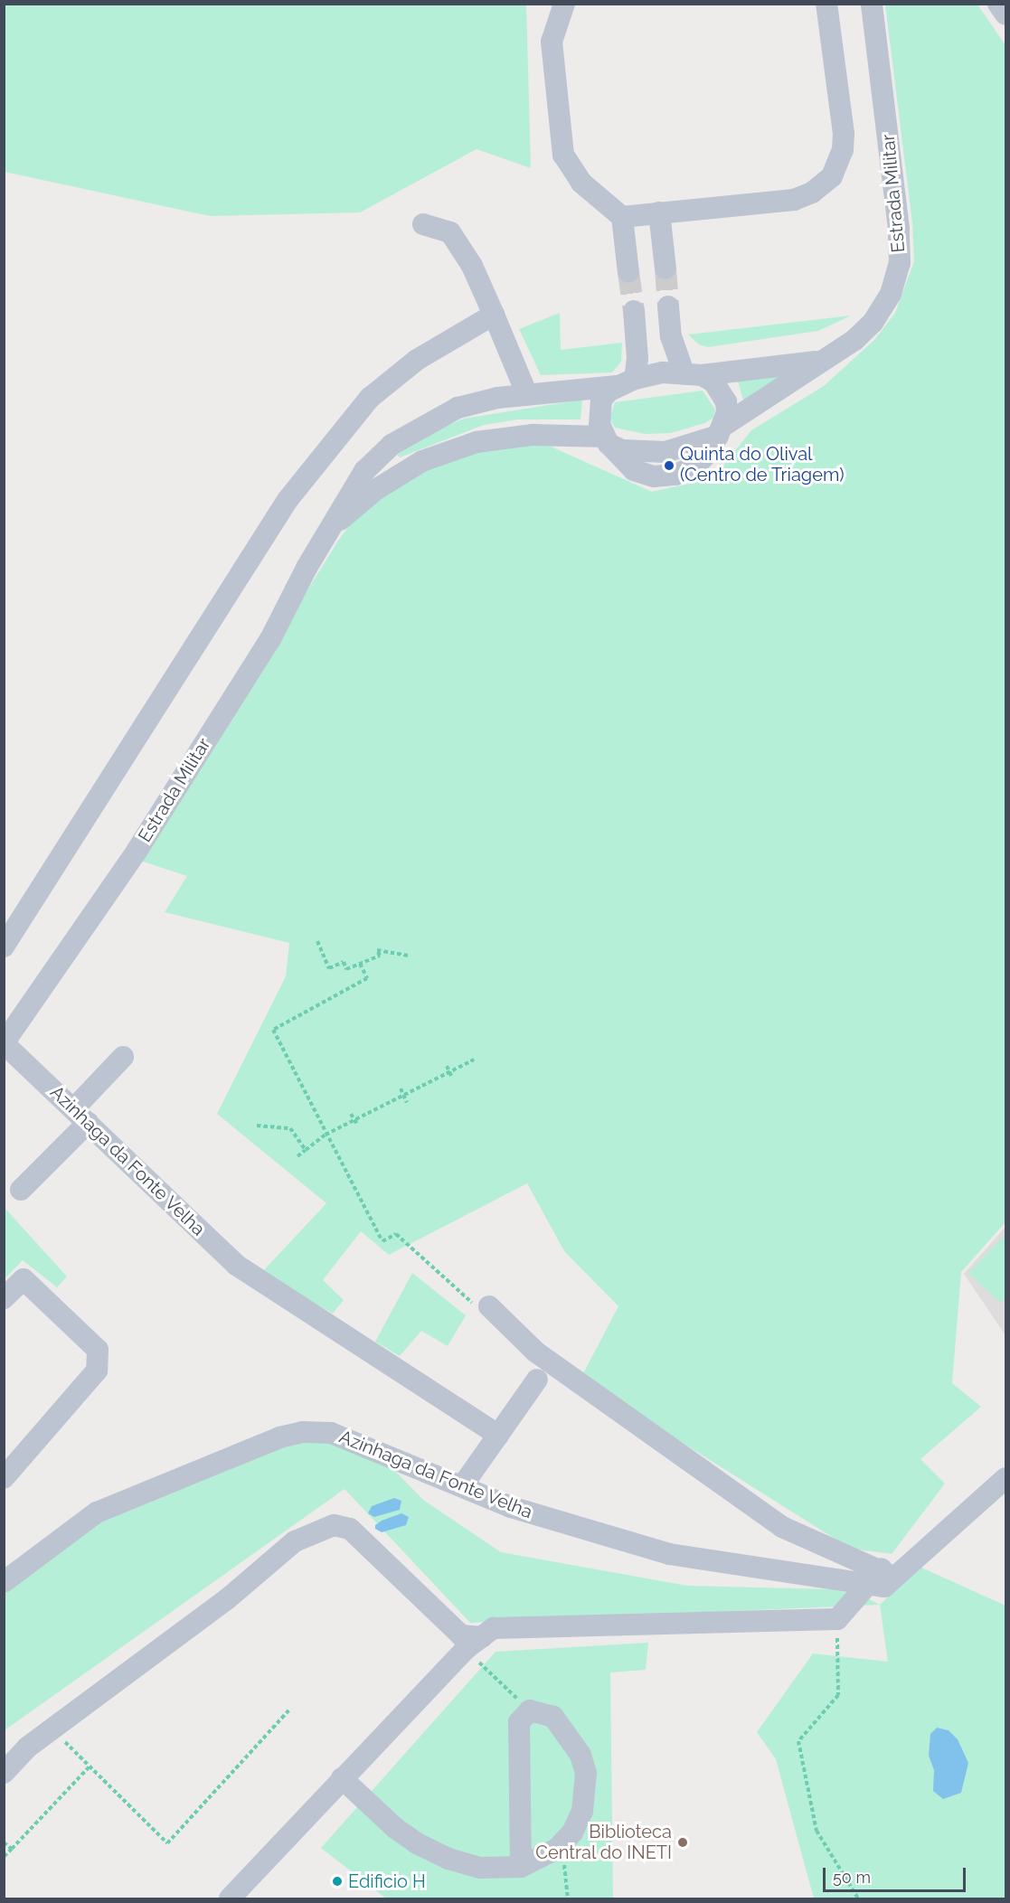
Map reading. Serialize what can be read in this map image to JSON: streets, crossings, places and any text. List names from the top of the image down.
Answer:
{
  "streets": {
    "street": ["Estrada Militar", "Azinhaga da Fonte Velha"]
  },
  "crossings": [
    ["Estrada Militar", "Azinhaga da Fonte Velha"]
  ],
  "places": ["Quinta do Olival (Centro de Triagem)", "Biblioteca Central do INETI", "Edificio H"],
  "scale_bar": "50 m"
}
